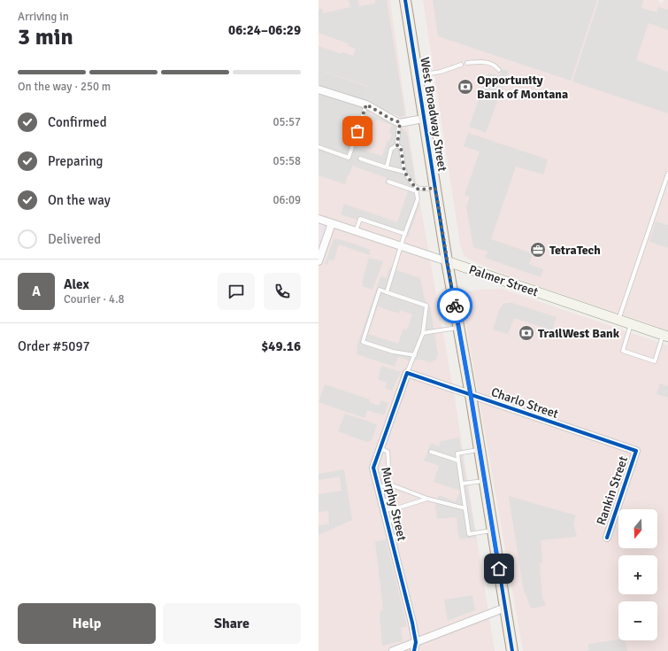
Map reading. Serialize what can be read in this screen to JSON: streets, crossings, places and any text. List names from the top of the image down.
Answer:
{
  "streets": {
    "main road": ["West Broadway Street"],
    "street": [
      "Palmer Street",
      "Charlo Street",
      "Rankin Street",
      "Murphy Street"
    ]
  },
  "crossings": [
    ["West Broadway Street", "Palmer Street"],
    ["West Broadway Street", "Charlo Street"],
    ["Charlo Street", "Rankin Street"],
    ["Charlo Street", "Murphy Street"]
  ],
  "places": {
    "bank": ["Opportunity Bank of Montana", "TrailWest Bank"],
    "office": ["TetraTech"]
  },
  "north": "bottom",
  "page": {
    "heading": ["3 min", "Arriving in", "06:24–06:29"],
    "panel": [
      "Alex",
      "Courier · 4.8",
      "Order #5097",
      "$49.16"
    ],
    "bar": "On the way · 250 m",
    "list": [
      ["Confirmed", "05:57"],
      ["Preparing", "05:58"],
      ["On the way", "06:09"],
      "Delivered"
    ],
    "round": "A",
    "map_buttons": ["+", "−"],
    "buttons": ["Help", "Share"]
  }
}
